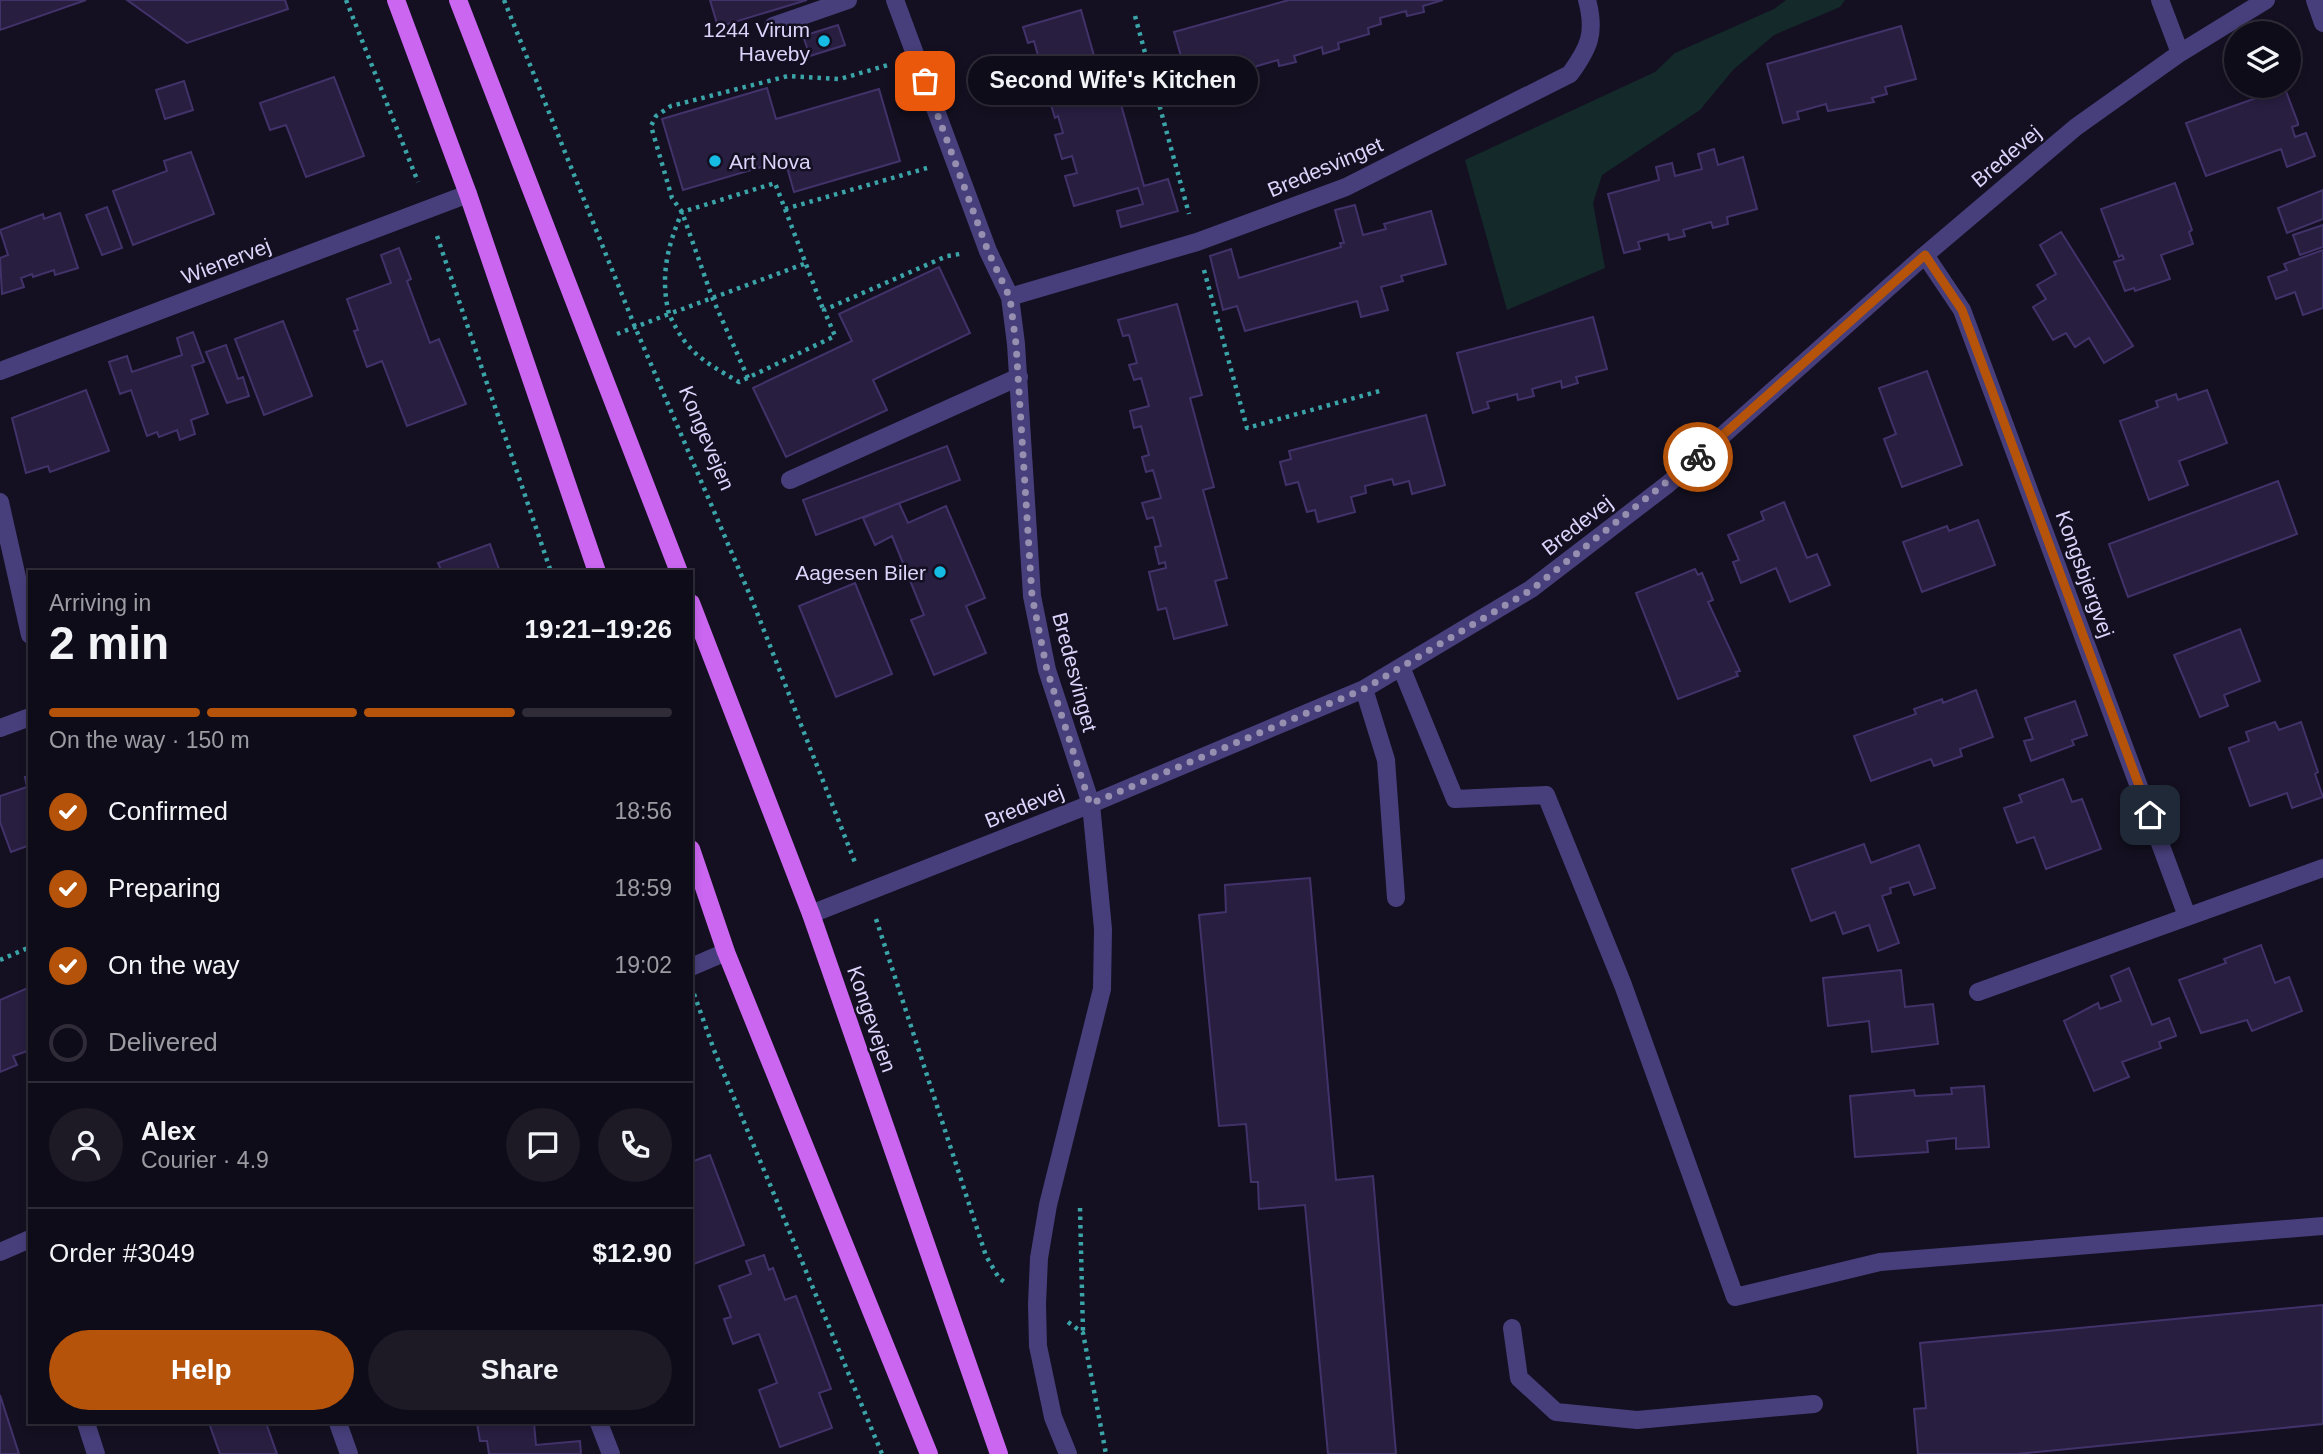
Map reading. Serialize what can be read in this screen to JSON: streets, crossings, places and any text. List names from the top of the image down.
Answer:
{
  "streets": {
    "main road": ["Kongevejen"],
    "street": [
      "Bredevej",
      "Bredesvinget",
      "Wienervej",
      "Kongsbjergvej"
    ]
  },
  "crossings": [
    ["Bredevej", "Bredesvinget"],
    ["Bredevej", "Kongevejen"],
    ["Bredevej", "Kongsbjergvej"]
  ],
  "places": [
    "1244 Virum Haveby",
    "Second Wife's Kitchen",
    "Art Nova",
    "Aagesen Biler"
  ],
  "page": {
    "bubble": "Second Wife's Kitchen",
    "heading": ["2 min", "Arriving in", "19:21–19:26"],
    "panel": [
      "Alex",
      "Courier · 4.9",
      "Order #3049",
      "$12.90"
    ],
    "bar": "On the way · 150 m",
    "list": [
      ["Confirmed", "18:56"],
      ["Preparing", "18:59"],
      ["On the way", "19:02"],
      "Delivered"
    ],
    "buttons": ["Help", "Share"]
  }
}
